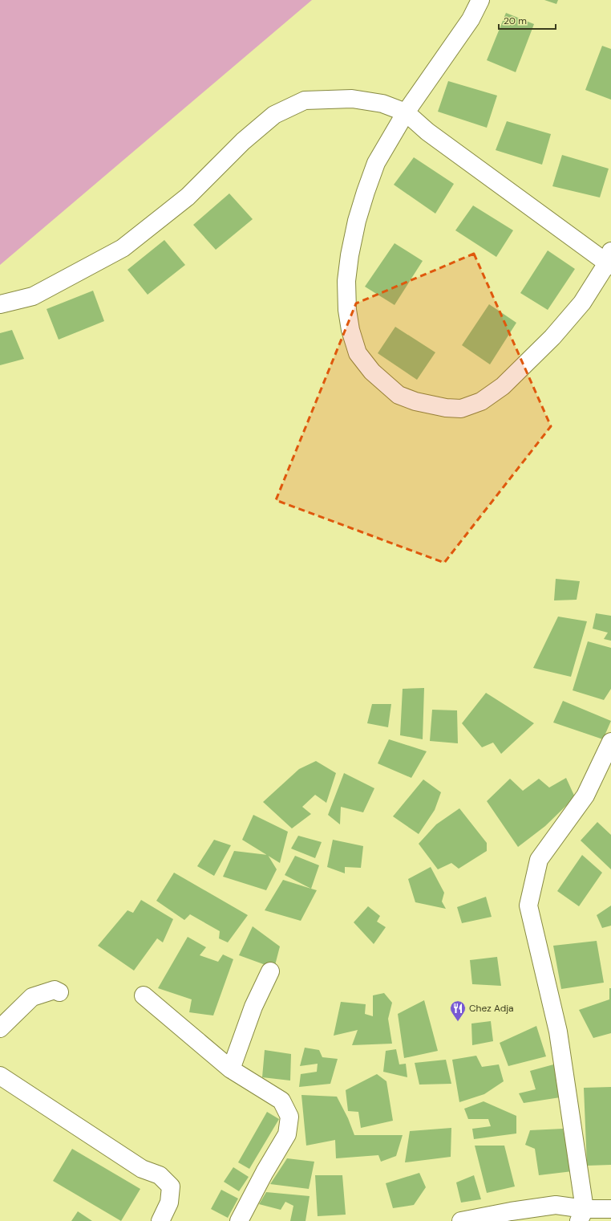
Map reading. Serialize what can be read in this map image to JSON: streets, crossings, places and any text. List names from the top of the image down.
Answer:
{
  "places": {
    "restaurant": ["Chez Adja"]
  },
  "scale_bar": "20 m"
}
